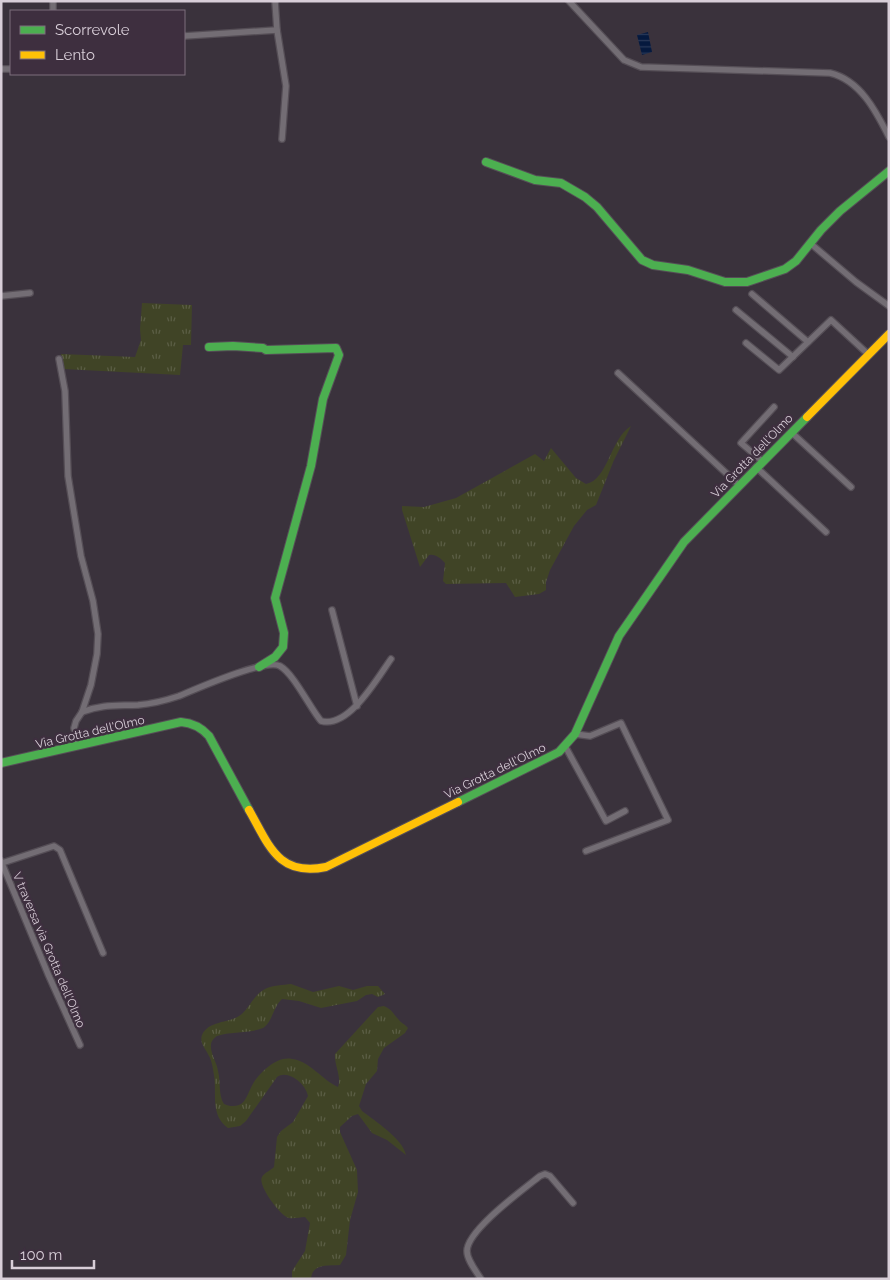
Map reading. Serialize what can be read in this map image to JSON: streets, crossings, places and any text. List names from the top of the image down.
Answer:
{
  "streets": {
    "street": ["Via Grotta dell'Olmo", "V traversa via Grotta dell'Olmo"]
  },
  "legend": ["Scorrevole", "Lento"],
  "scale_bar": "100 m"
}
